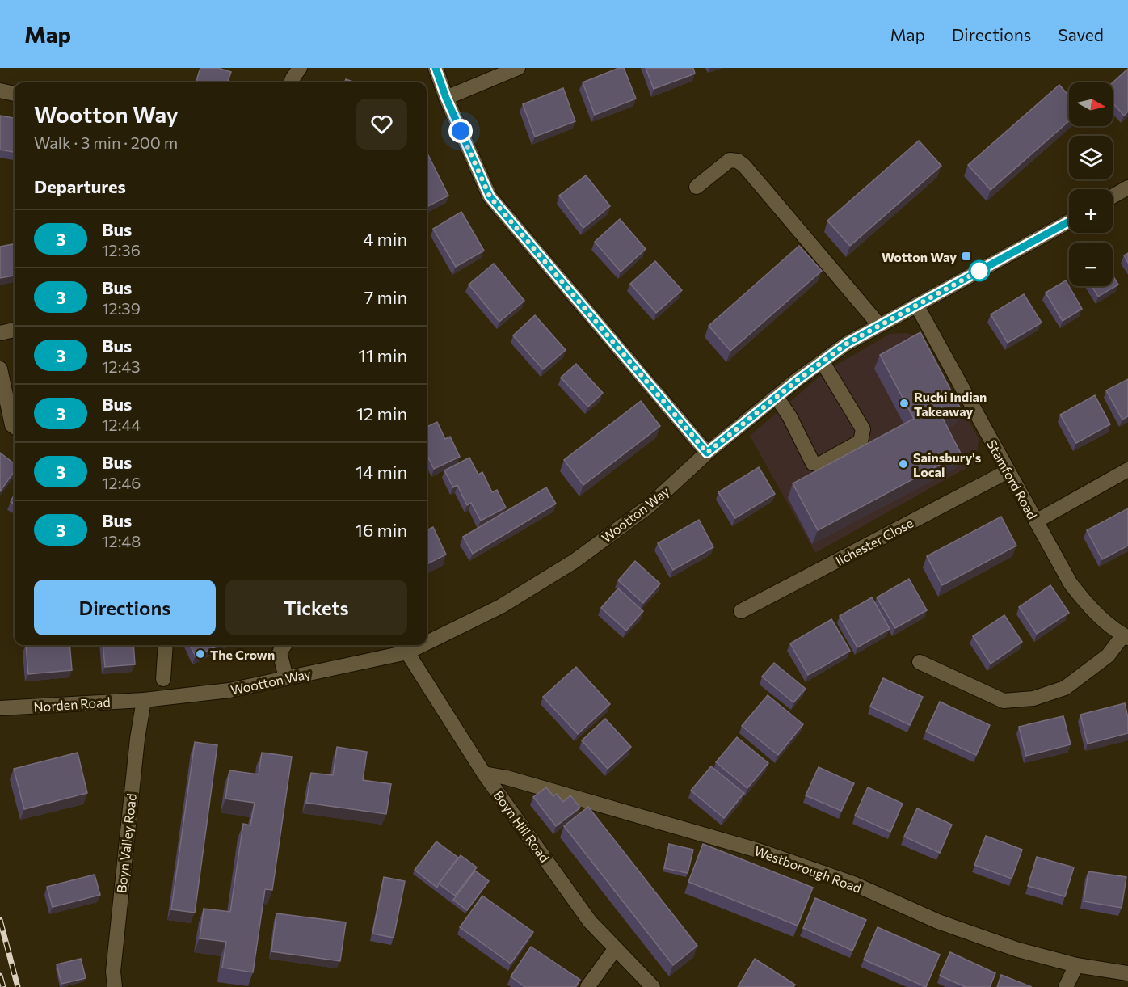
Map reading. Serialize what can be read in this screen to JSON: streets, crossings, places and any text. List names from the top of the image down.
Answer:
{
  "streets": {
    "street": [
      "Stamford Road",
      "Wootton Way",
      "Ilchester Close",
      "Norden Road",
      "Boyn Hill Road",
      "Boyn Valley Road",
      "Westborough Road"
    ]
  },
  "crossings": [
    ["Stamford Road", "Wootton Way"],
    ["Stamford Road", "Ilchester Close"],
    ["Wootton Way", "Norden Road"],
    ["Wootton Way", "Boyn Hill Road"],
    ["Wootton Way", "Boyn Valley Road"],
    ["Norden Road", "Boyn Valley Road"],
    ["Boyn Hill Road", "Westborough Road"]
  ],
  "places": {
    "transit": ["Wotton Way"],
    "other": ["Ruchi Indian Takeaway", "Sainsbury's Local", "The Crown"]
  },
  "lines": ["bus line 3"],
  "north": "right",
  "page": {
    "header": "Map",
    "nav": ["Map", "Directions", "Saved"],
    "map_buttons": ["+", "−"],
    "heading": [
      ["Wootton Way", "Walk · 3 min · 200 m"],
      "Departures"
    ],
    "list": [
      {
        "mark": "3",
        "name": "Bus",
        "note": "12:36",
        "value": "4 min"
      },
      {
        "mark": "3",
        "name": "Bus",
        "note": "12:39",
        "value": "7 min"
      },
      {
        "mark": "3",
        "name": "Bus",
        "note": "12:43",
        "value": "11 min"
      },
      {
        "mark": "3",
        "name": "Bus",
        "note": "12:44",
        "value": "12 min"
      },
      {
        "mark": "3",
        "name": "Bus",
        "note": "12:46",
        "value": "14 min"
      },
      {
        "mark": "3",
        "name": "Bus",
        "note": "12:48",
        "value": "16 min"
      }
    ],
    "buttons": ["Directions", "Tickets"]
  }
}
